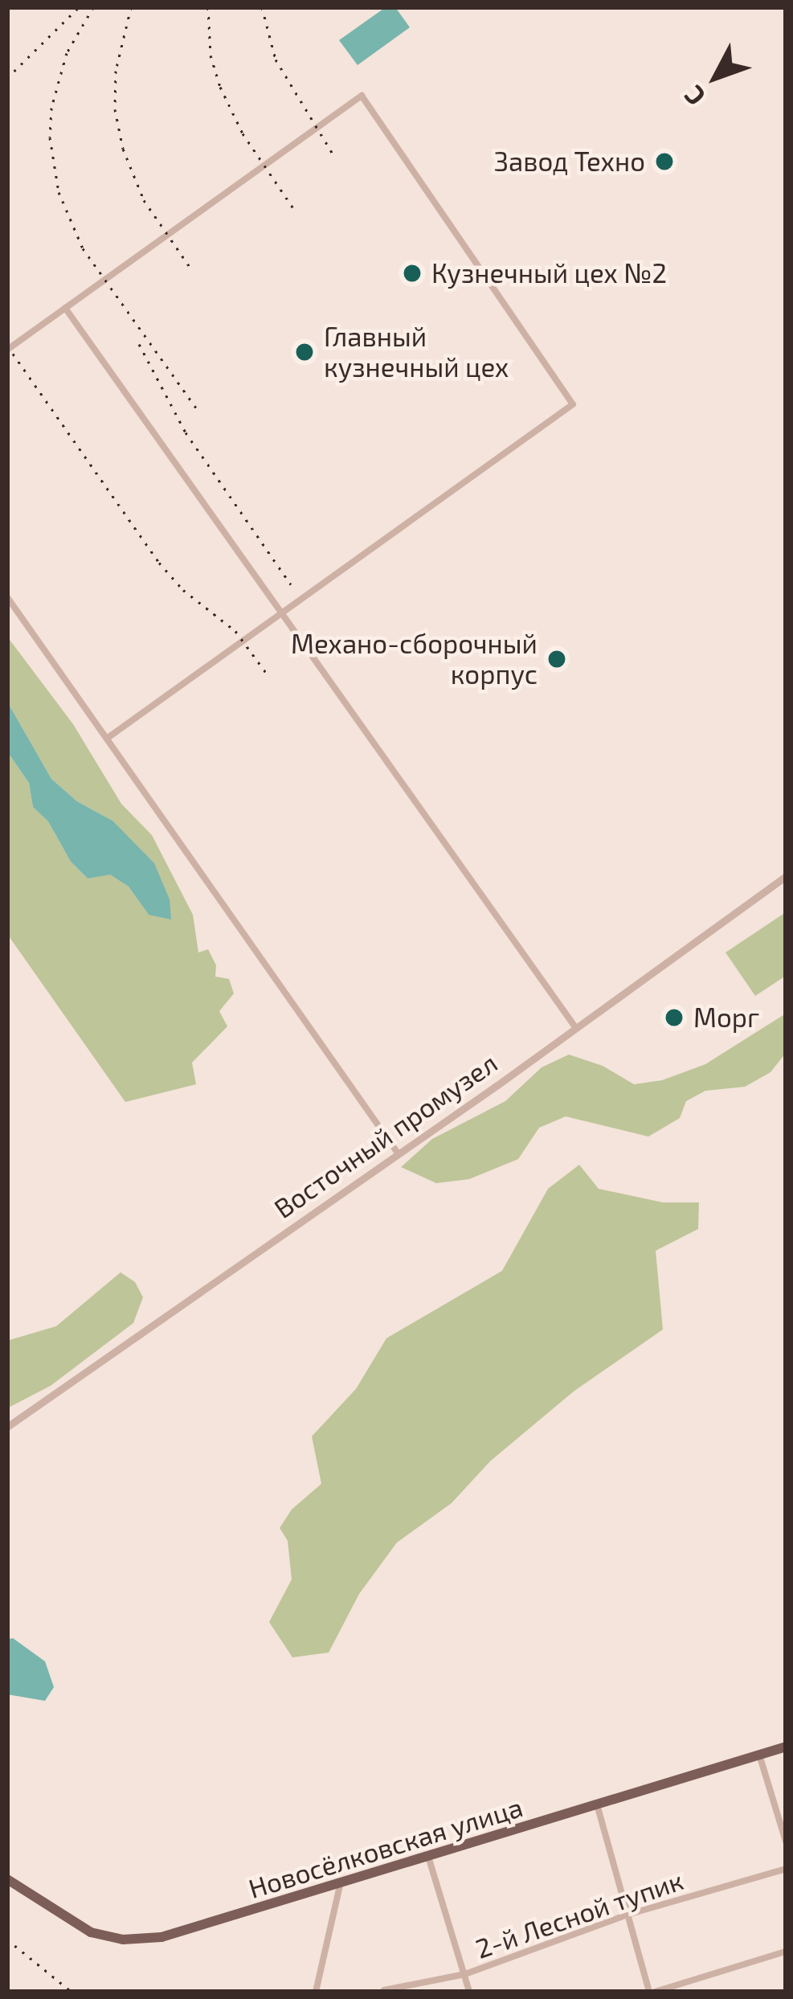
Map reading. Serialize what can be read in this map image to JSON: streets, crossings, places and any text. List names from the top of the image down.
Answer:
{
  "streets": {
    "main road": ["Новосёлковская улица"],
    "street": ["Восточный промузел", "2-й Лесной тупик"]
  },
  "places": [
    "Завод Техно",
    "Кузнечный цех №2",
    "Главный кузнечный цех",
    "Механо-сборочный корпус",
    "Морг"
  ],
  "north": "bottom left"
}
